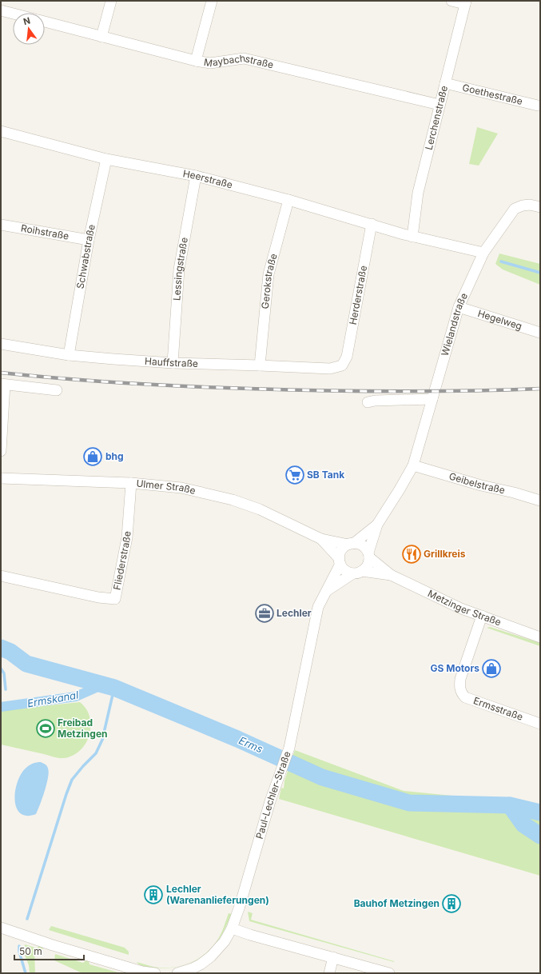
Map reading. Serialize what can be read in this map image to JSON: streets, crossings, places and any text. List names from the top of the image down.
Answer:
{
  "streets": {
    "street": [
      "Maybachstraße",
      "Goethestraße",
      "Lerchenstraße",
      "Heerstraße",
      "Roihstraße",
      "Schwabstraße",
      "Lessingstraße",
      "Gerokstraße",
      "Herderstraße",
      "Hegelweg",
      "Wielandstraße",
      "Hauffstraße",
      "Geibelstraße",
      "Ulmer Straße",
      "Fliederstraße",
      "Metzinger Straße",
      "Ermsstraße",
      "Paul-Lechler-Straße"
    ]
  },
  "crossings": [
    ["Maybachstraße", "Lerchenstraße"],
    ["Goethestraße", "Lerchenstraße"],
    ["Lerchenstraße", "Heerstraße"],
    ["Heerstraße", "Schwabstraße"],
    ["Heerstraße", "Lessingstraße"],
    ["Heerstraße", "Gerokstraße"],
    ["Heerstraße", "Herderstraße"],
    ["Heerstraße", "Wielandstraße"],
    ["Roihstraße", "Schwabstraße"],
    ["Schwabstraße", "Hauffstraße"],
    ["Lessingstraße", "Hauffstraße"],
    ["Gerokstraße", "Hauffstraße"],
    ["Herderstraße", "Hauffstraße"],
    ["Hegelweg", "Wielandstraße"],
    ["Wielandstraße", "Geibelstraße"],
    ["Wielandstraße", "Ulmer Straße"],
    ["Wielandstraße", "Metzinger Straße"],
    ["Wielandstraße", "Paul-Lechler-Straße"],
    ["Ulmer Straße", "Fliederstraße"],
    ["Ulmer Straße", "Metzinger Straße"],
    ["Ulmer Straße", "Paul-Lechler-Straße"],
    ["Metzinger Straße", "Ermsstraße"],
    ["Metzinger Straße", "Paul-Lechler-Straße"]
  ],
  "water": ["Ermskanal", "Erms"],
  "places": {
    "shop": ["bhg", "GS Motors"],
    "supermarket": ["SB Tank"],
    "restaurant": ["Grillkreis"],
    "office": ["Lechler"],
    "sports": ["Freibad Metzingen"],
    "building": ["Lechler (Warenanlieferungen)", "Bauhof Metzingen"]
  },
  "scale_bar": "50 m",
  "north": "top"
}
